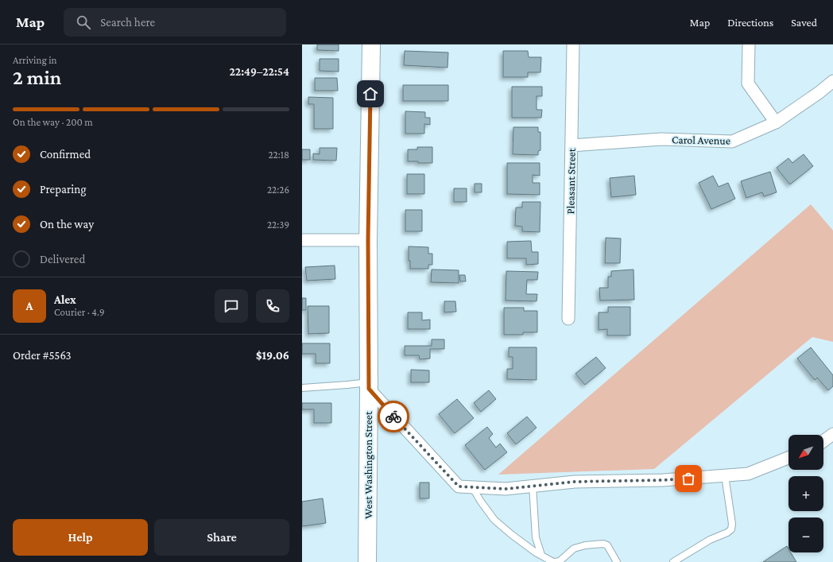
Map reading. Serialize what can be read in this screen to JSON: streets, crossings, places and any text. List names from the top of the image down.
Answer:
{
  "streets": {
    "main road": ["West Washington Street"],
    "street": ["Carol Avenue", "Pleasant Street"]
  },
  "crossings": [
    ["Carol Avenue", "Pleasant Street"]
  ],
  "north": "bottom left",
  "page": {
    "header": "Map",
    "search": "Search here",
    "nav": ["Map", "Directions", "Saved"],
    "heading": ["2 min", "Arriving in", "22:49–22:54"],
    "panel": [
      "Alex",
      "Courier · 4.9",
      "Order #5563",
      "$19.06"
    ],
    "bar": "On the way · 200 m",
    "list": [
      ["Confirmed", "22:18"],
      ["Preparing", "22:26"],
      ["On the way", "22:39"],
      "Delivered"
    ],
    "round": "A",
    "map_buttons": ["+", "−"],
    "buttons": ["Help", "Share"]
  }
}
